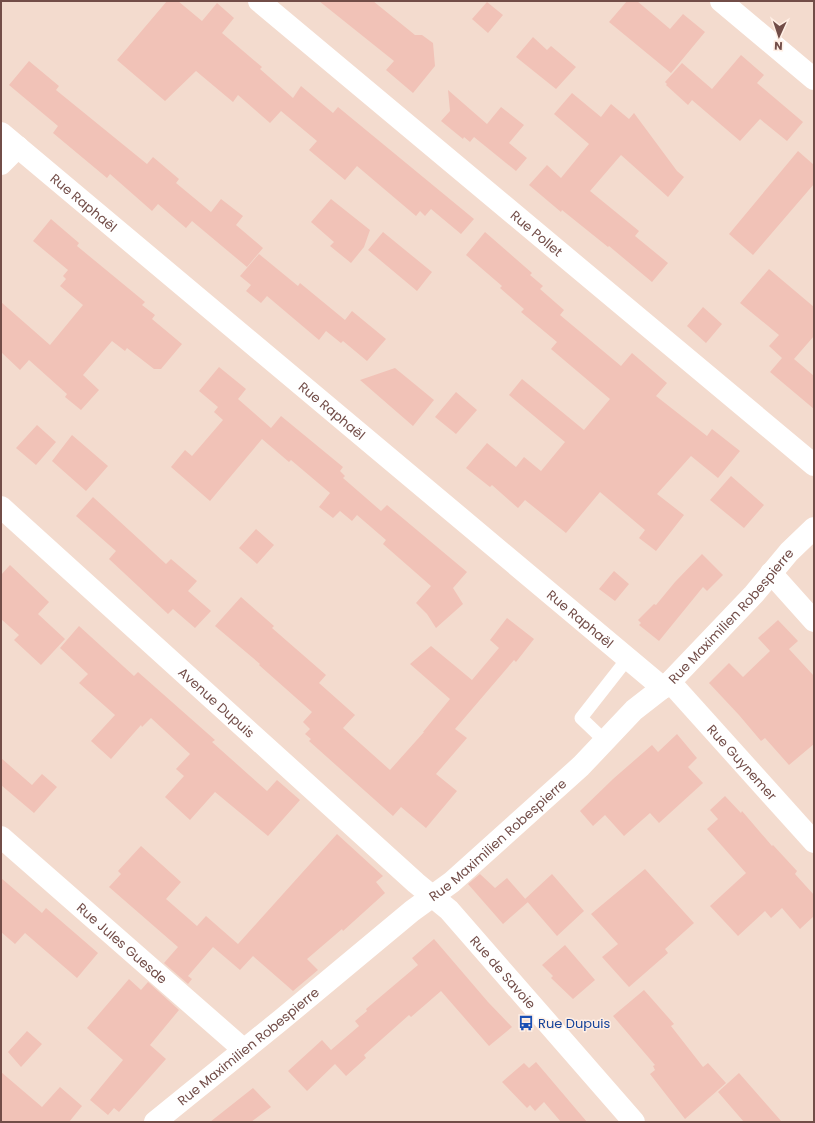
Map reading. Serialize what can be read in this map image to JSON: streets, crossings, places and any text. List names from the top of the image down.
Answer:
{
  "streets": {
    "street": [
      "Rue Raphaël",
      "Rue Pollet",
      "Rue Maximilien Robespierre",
      "Avenue Dupuis",
      "Rue Guynemer",
      "Rue Jules Guesde",
      "Rue de Savoie"
    ]
  },
  "crossings": [
    ["Rue Raphaël", "Rue Maximilien Robespierre"],
    ["Rue Raphaël", "Rue Guynemer"],
    ["Rue Maximilien Robespierre", "Avenue Dupuis"],
    ["Rue Maximilien Robespierre", "Rue Guynemer"],
    ["Rue Maximilien Robespierre", "Rue Jules Guesde"],
    ["Rue Maximilien Robespierre", "Rue de Savoie"],
    ["Avenue Dupuis", "Rue de Savoie"]
  ],
  "places": {
    "bus stop": ["Rue Dupuis"]
  },
  "north": "bottom"
}
